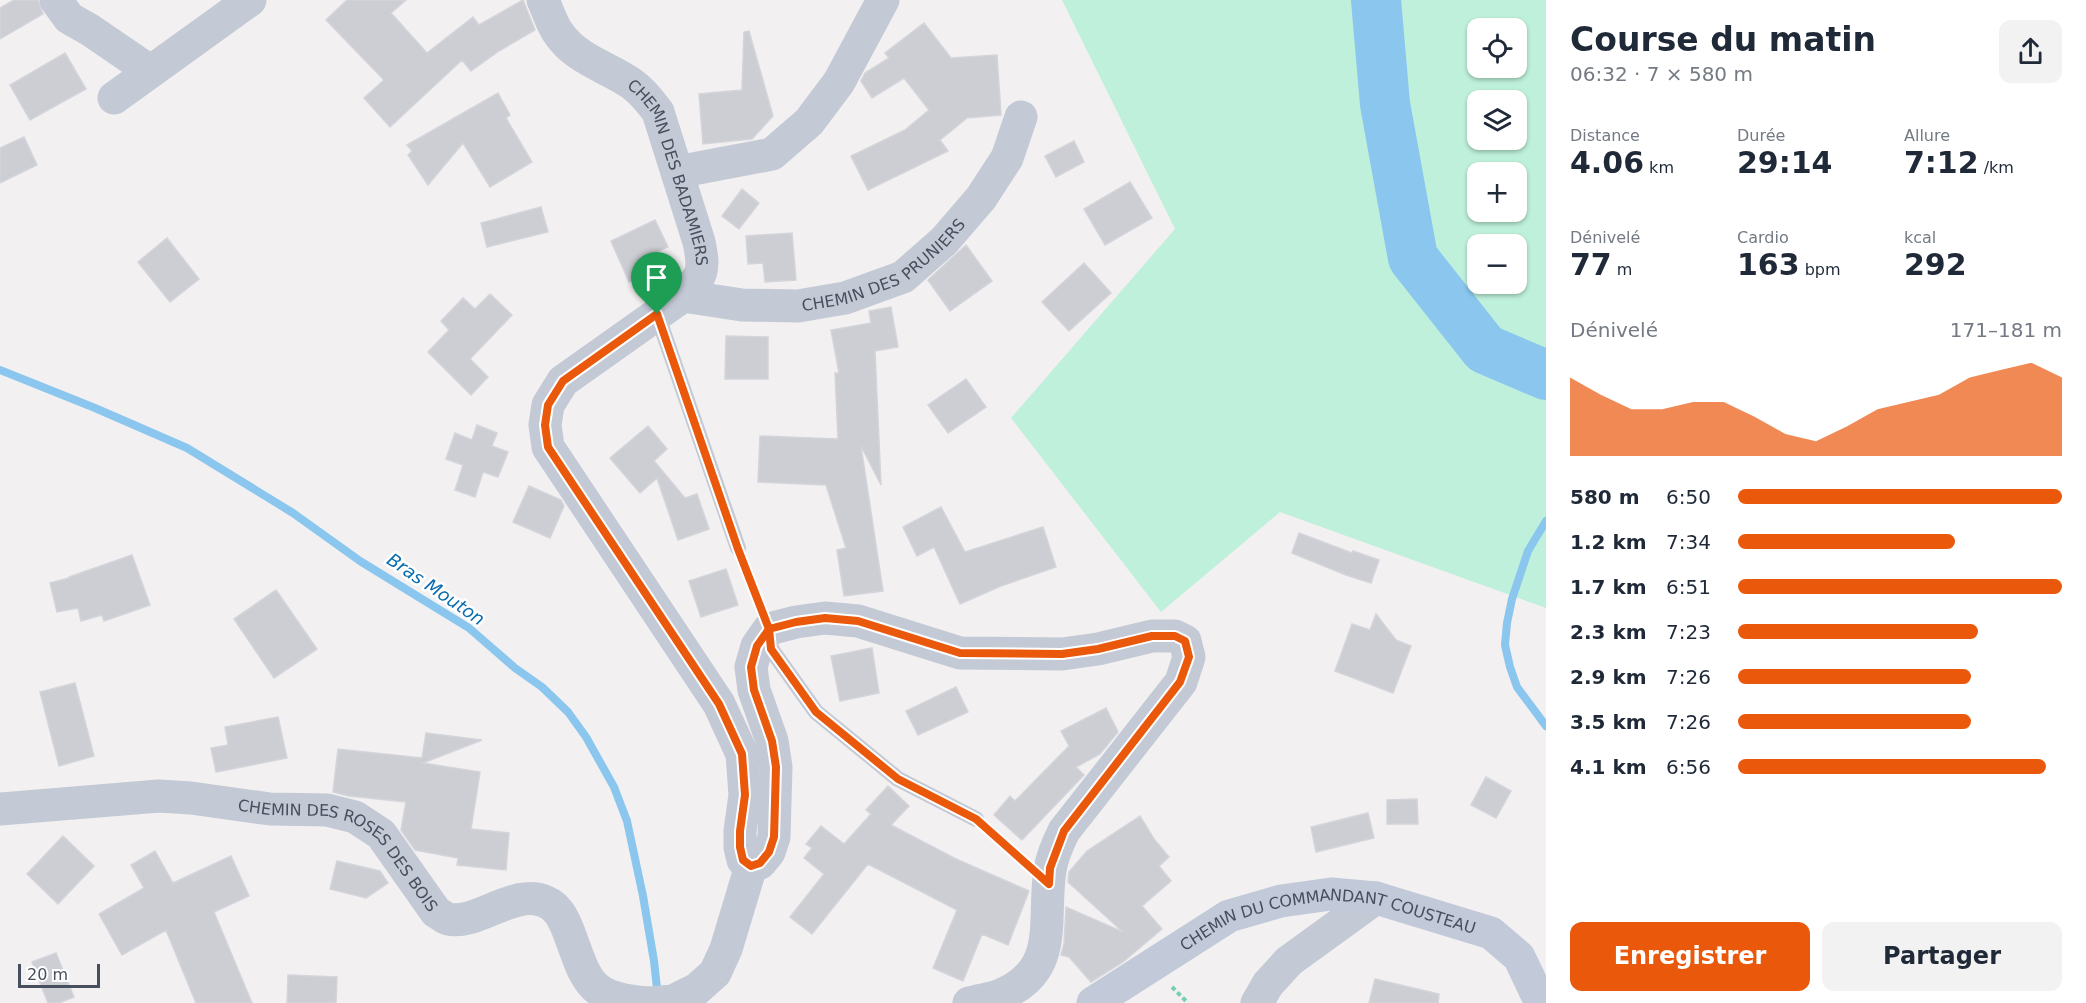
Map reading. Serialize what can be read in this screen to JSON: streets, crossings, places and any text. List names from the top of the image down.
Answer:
{
  "streets": {
    "main road": ["CHEMIN DU COMMANDANT COUSTEAU"],
    "street": ["CHEMIN DES BADAMIERS", "CHEMIN DES PRUNIERS", "CHEMIN DES ROSES DES BOIS"]
  },
  "crossings": [
    ["CHEMIN DES BADAMIERS", "CHEMIN DES PRUNIERS"],
    ["CHEMIN DES BADAMIERS", "CHEMIN DES ROSES DES BOIS"]
  ],
  "water": ["Bras Mouton"],
  "scale_bar": "20 m",
  "page": {
    "heading": ["Course du matin", "06:32 · 7 × 580 m"],
    "map_buttons": ["+", "−"],
    "stats": [
      ["Distance", "4.06 km"],
      ["Durée", "29:14"],
      ["Allure", "7:12 /km"],
      ["Dénivelé", "77 m"],
      ["Cardio", "163 bpm"],
      ["kcal", "292"]
    ],
    "chart": ["Dénivelé", "171–181 m"],
    "list": [
      {
        "name": "580 m",
        "note": "6:50"
      },
      {
        "name": "1.2 km",
        "note": "7:34"
      },
      {
        "name": "1.7 km",
        "note": "6:51"
      },
      {
        "name": "2.3 km",
        "note": "7:23"
      },
      {
        "name": "2.9 km",
        "note": "7:26"
      },
      {
        "name": "3.5 km",
        "note": "7:26"
      },
      {
        "name": "4.1 km",
        "note": "6:56"
      }
    ],
    "buttons": ["Enregistrer", "Partager"],
    "scale": "20 m"
  }
}
